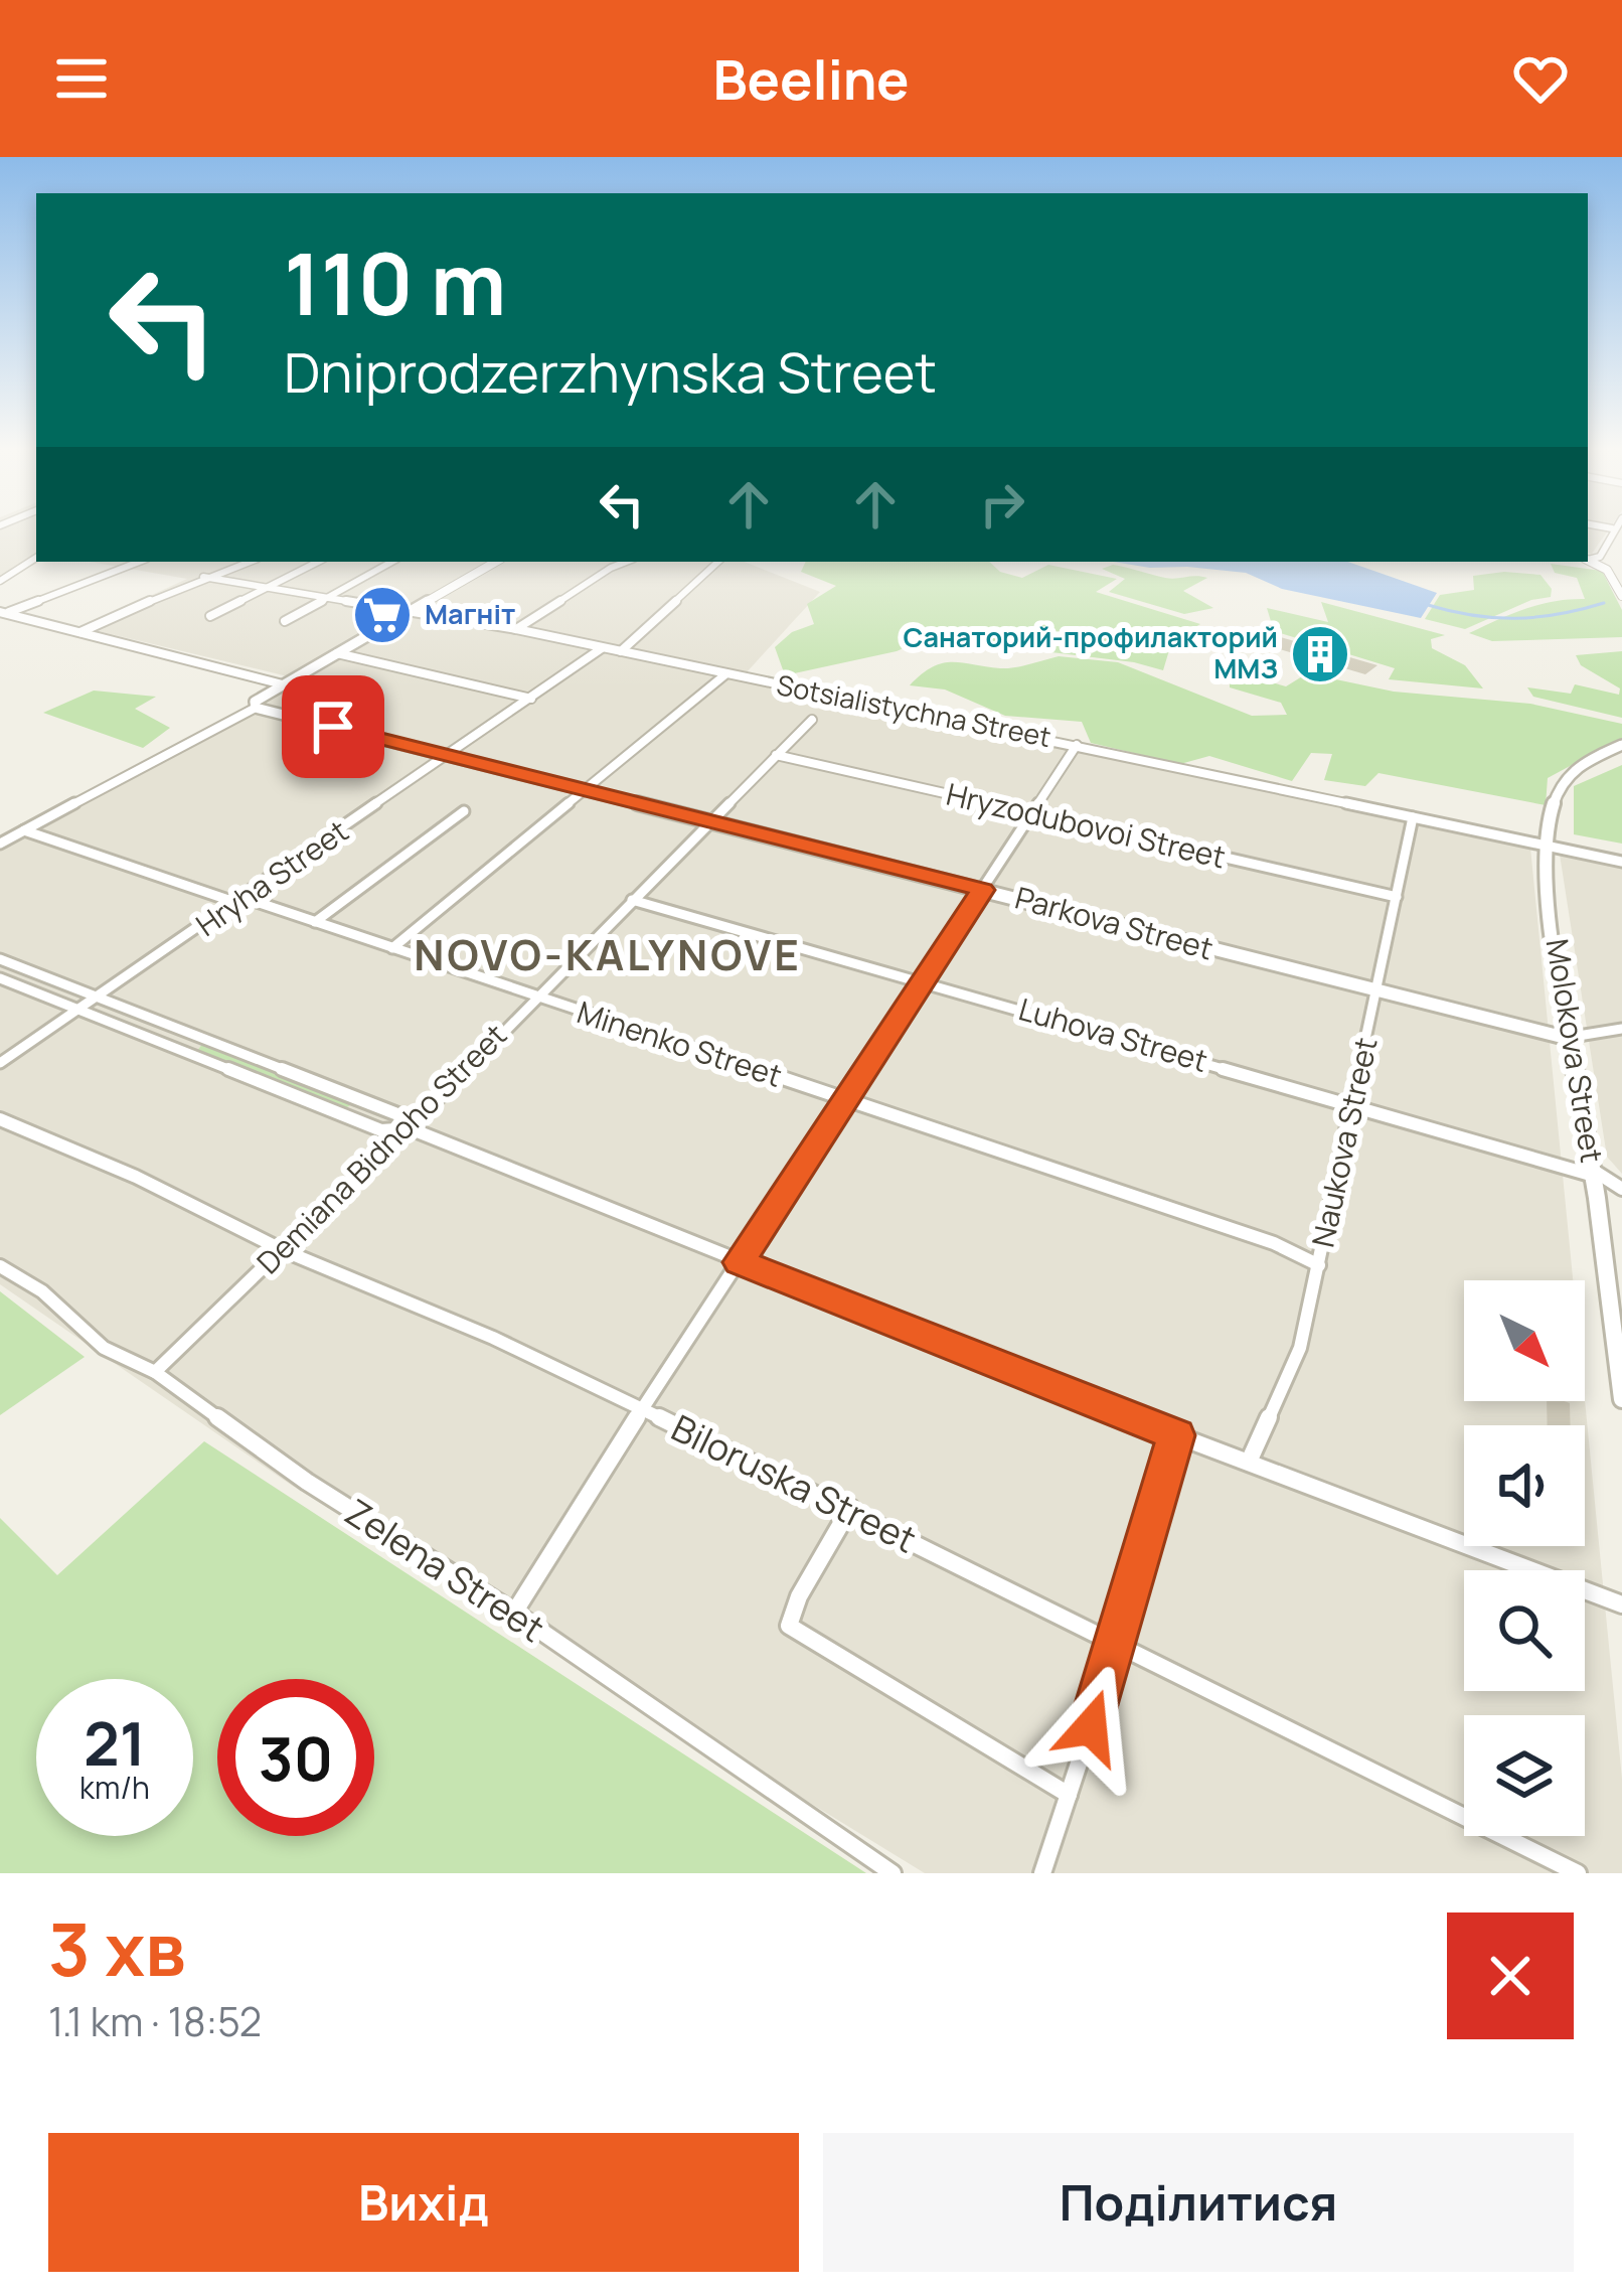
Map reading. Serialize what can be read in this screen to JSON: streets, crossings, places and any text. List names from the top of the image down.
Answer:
{
  "streets": {
    "street": [
      "Sotsialistychna Street",
      "Hryzodubovoi Street",
      "Hryha Street",
      "Parkova Street",
      "Luhova Street",
      "Minenko Street",
      "Molokova Street",
      "Naukova Street",
      "Demiana Bidnoho Street",
      "Biloruska Street",
      "Zelena Street"
    ]
  },
  "crossings": [
    ["Sotsialistychna Street", "Hryha Street"],
    ["Sotsialistychna Street", "Molokova Street"],
    ["Sotsialistychna Street", "Naukova Street"],
    ["Hryzodubovoi Street", "Naukova Street"],
    ["Hryzodubovoi Street", "Demiana Bidnoho Street"],
    ["Hryha Street", "Parkova Street"],
    ["Hryha Street", "Minenko Street"],
    ["Parkova Street", "Molokova Street"],
    ["Parkova Street", "Naukova Street"],
    ["Parkova Street", "Demiana Bidnoho Street"],
    ["Luhova Street", "Molokova Street"],
    ["Luhova Street", "Naukova Street"],
    ["Luhova Street", "Demiana Bidnoho Street"],
    ["Minenko Street", "Naukova Street"],
    ["Minenko Street", "Demiana Bidnoho Street"],
    ["Demiana Bidnoho Street", "Biloruska Street"],
    ["Demiana Bidnoho Street", "Zelena Street"]
  ],
  "districts": ["NOVO-KALYNOVE"],
  "places": {
    "supermarket": ["Магніт"],
    "building": ["Санаторий-профилакторий ММЗ"]
  },
  "north": "bottom right",
  "page": {
    "header": "Beeline",
    "turn": ["110 m", "Dniprodzerzhynska Street"],
    "speed": "21 km/h",
    "limit": "30",
    "heading": ["3 хв", "1.1 km · 18:52"],
    "buttons": ["Вихід", "Поділитися"]
  }
}
